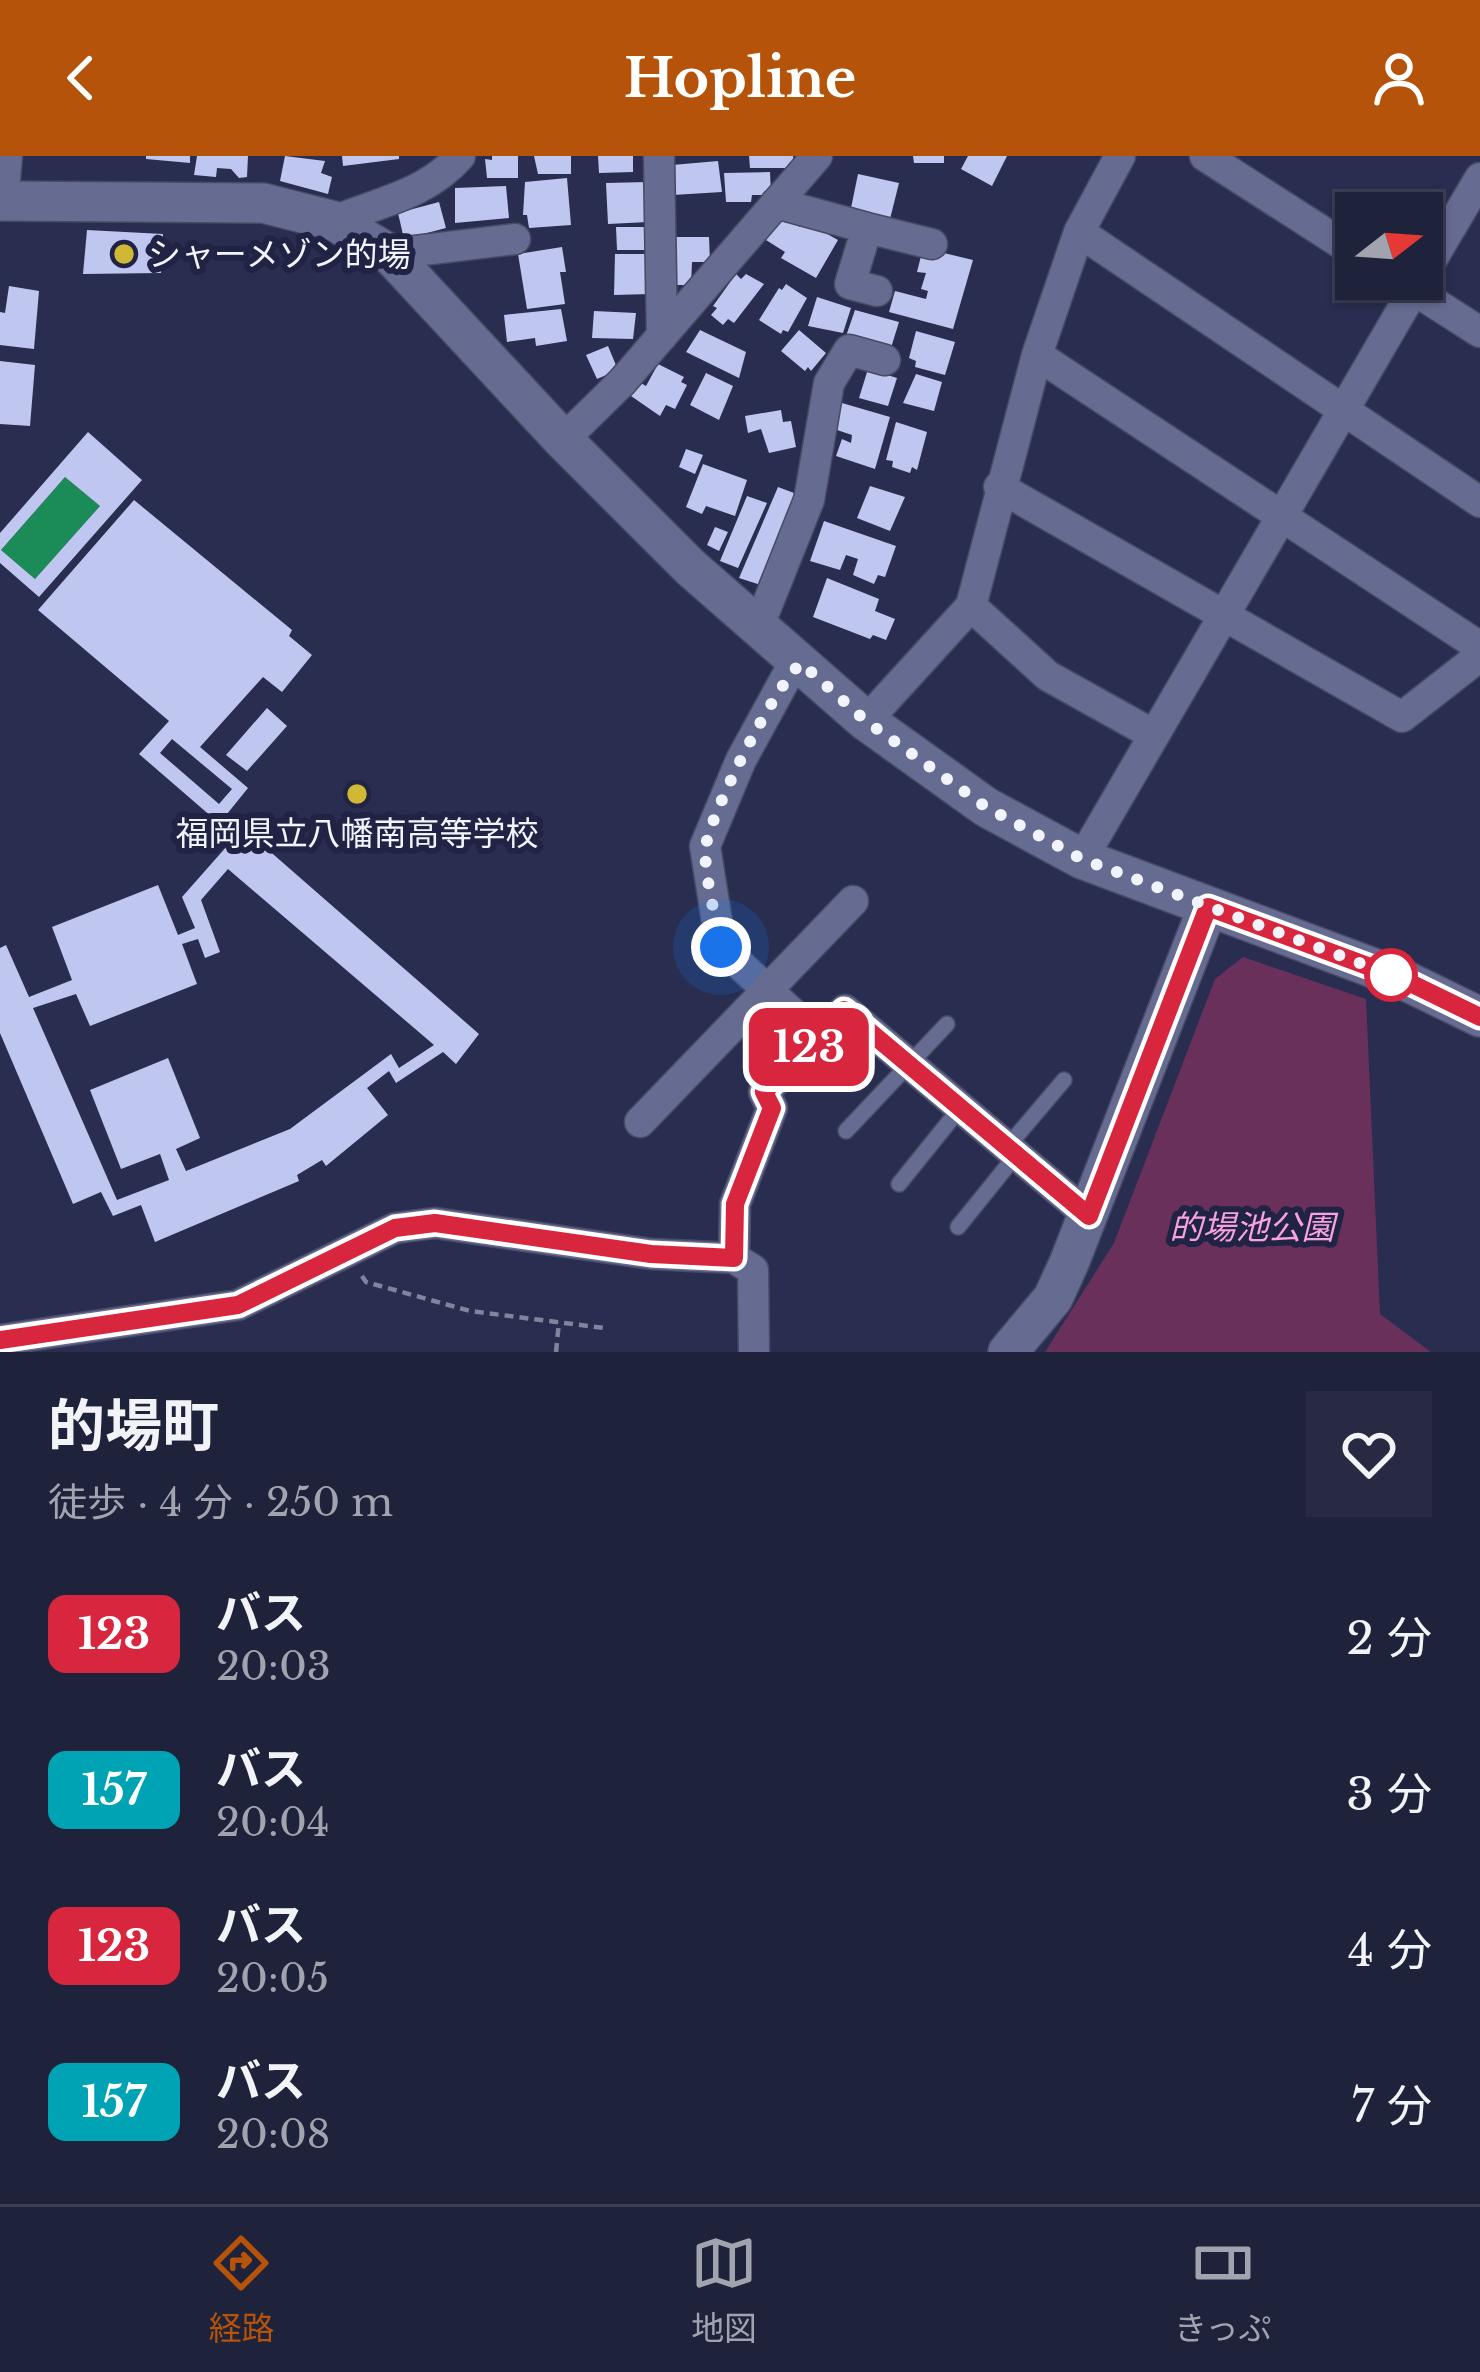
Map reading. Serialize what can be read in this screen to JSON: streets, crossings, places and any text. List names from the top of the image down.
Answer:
{
  "parks": ["的場池公園"],
  "places": ["シャーメゾン的場", "福岡県立八幡南高等学校"],
  "lines": ["bus line 123"],
  "north": "right",
  "page": {
    "header": "Hopline",
    "on_map": "123",
    "heading": ["的場町", "徒歩 · 4 分 · 250 m"],
    "list": [
      {
        "mark": "123",
        "name": "バス",
        "note": "20:03",
        "value": "2 分"
      },
      {
        "mark": "157",
        "name": "バス",
        "note": "20:04",
        "value": "3 分"
      },
      {
        "mark": "123",
        "name": "バス",
        "note": "20:05",
        "value": "4 分"
      },
      {
        "mark": "157",
        "name": "バス",
        "note": "20:08",
        "value": "7 分"
      }
    ],
    "tabs": ["経路", "地図", "きっぷ"]
  }
}
